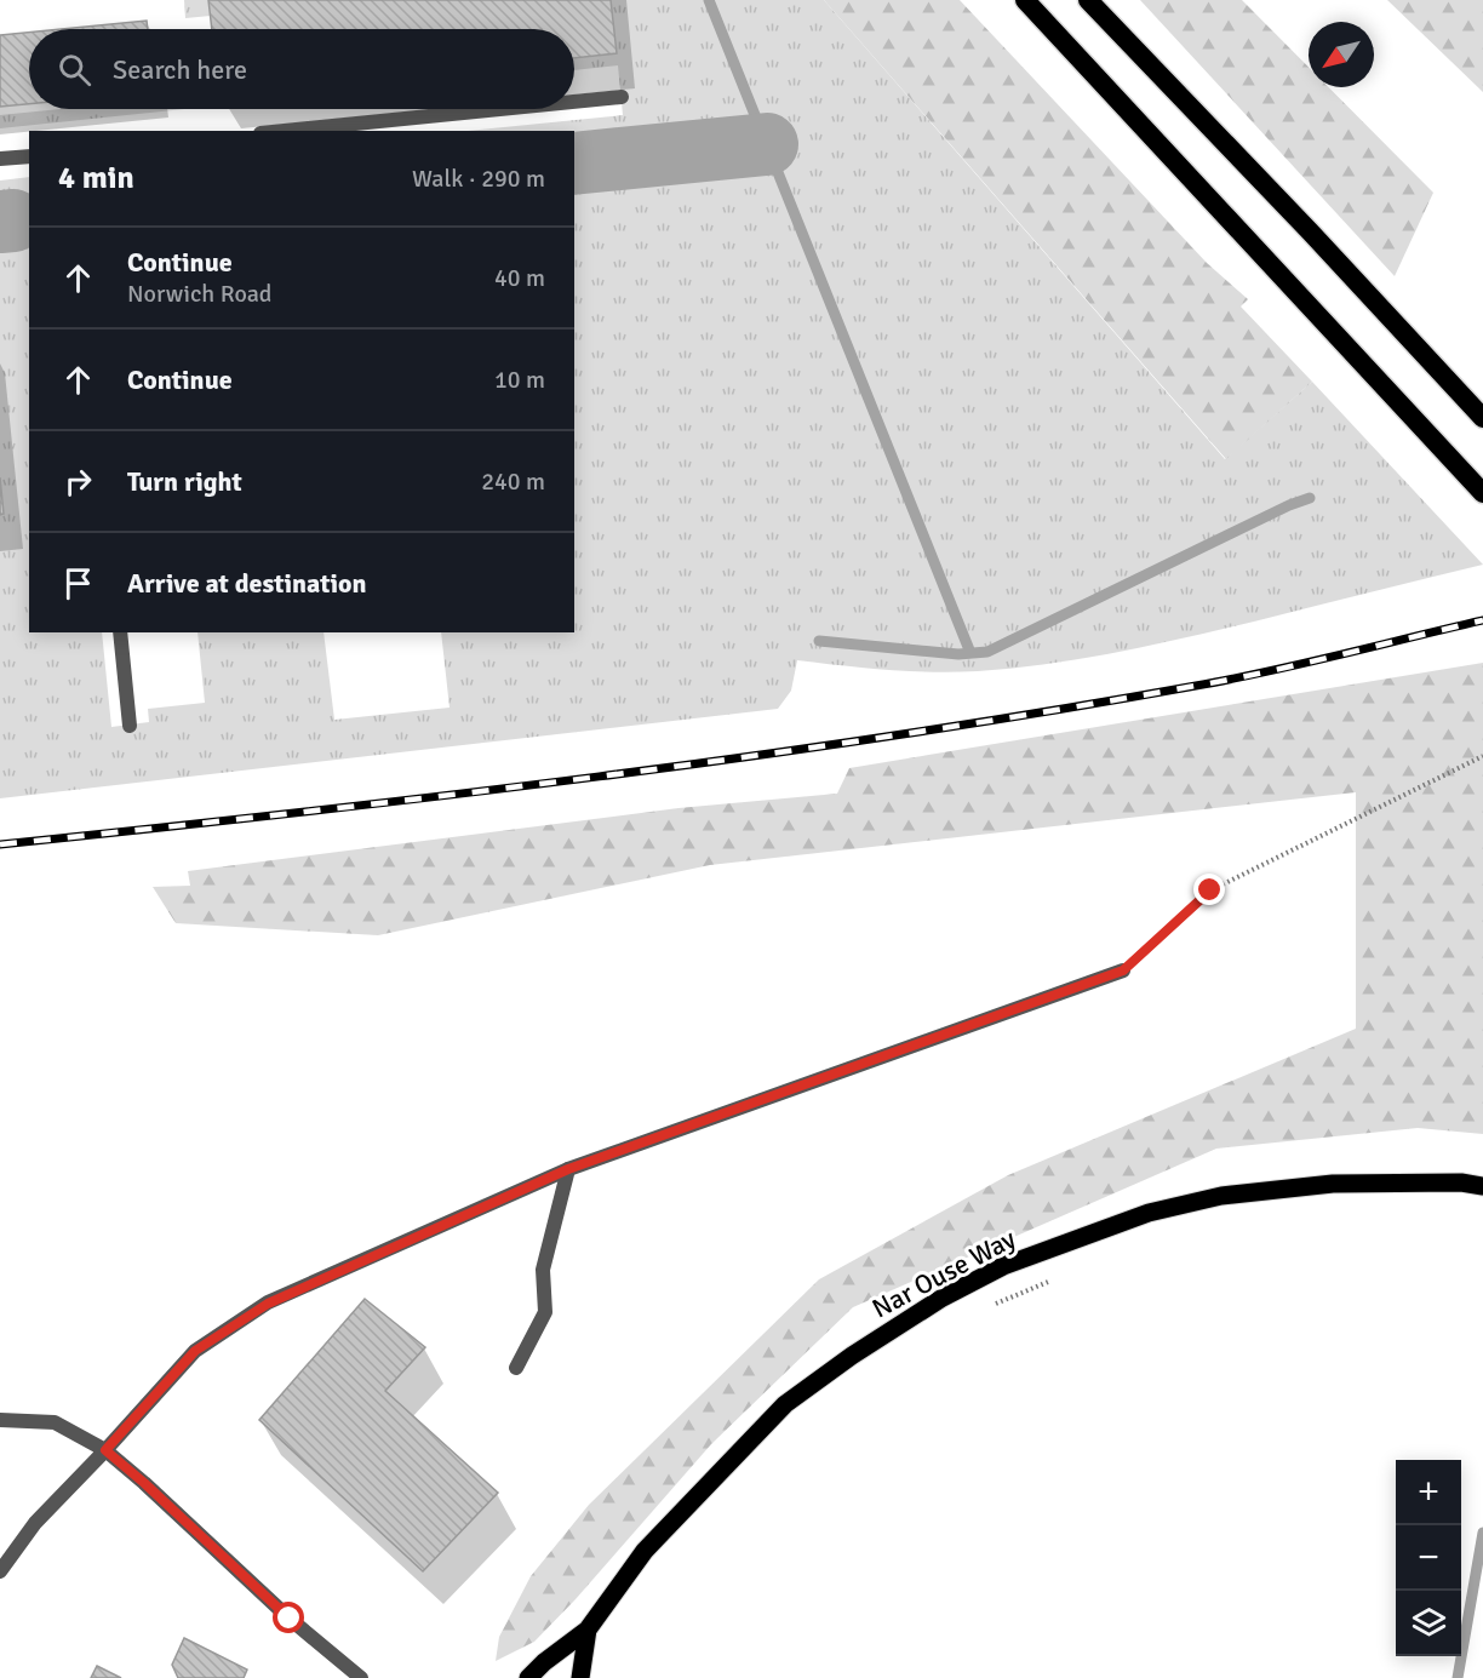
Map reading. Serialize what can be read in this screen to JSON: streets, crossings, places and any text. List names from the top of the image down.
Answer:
{
  "streets": {
    "main road": ["Nar Ouse Way"]
  },
  "north": "bottom left",
  "page": {
    "search": "Search here",
    "heading": ["4 min", "Walk · 290 m"],
    "list": [
      ["Continue", "Norwich Road", "40 m"],
      ["Continue", "10 m"],
      ["Turn right", "240 m"],
      "Arrive at destination"
    ],
    "map_buttons": ["+", "−"]
  }
}
